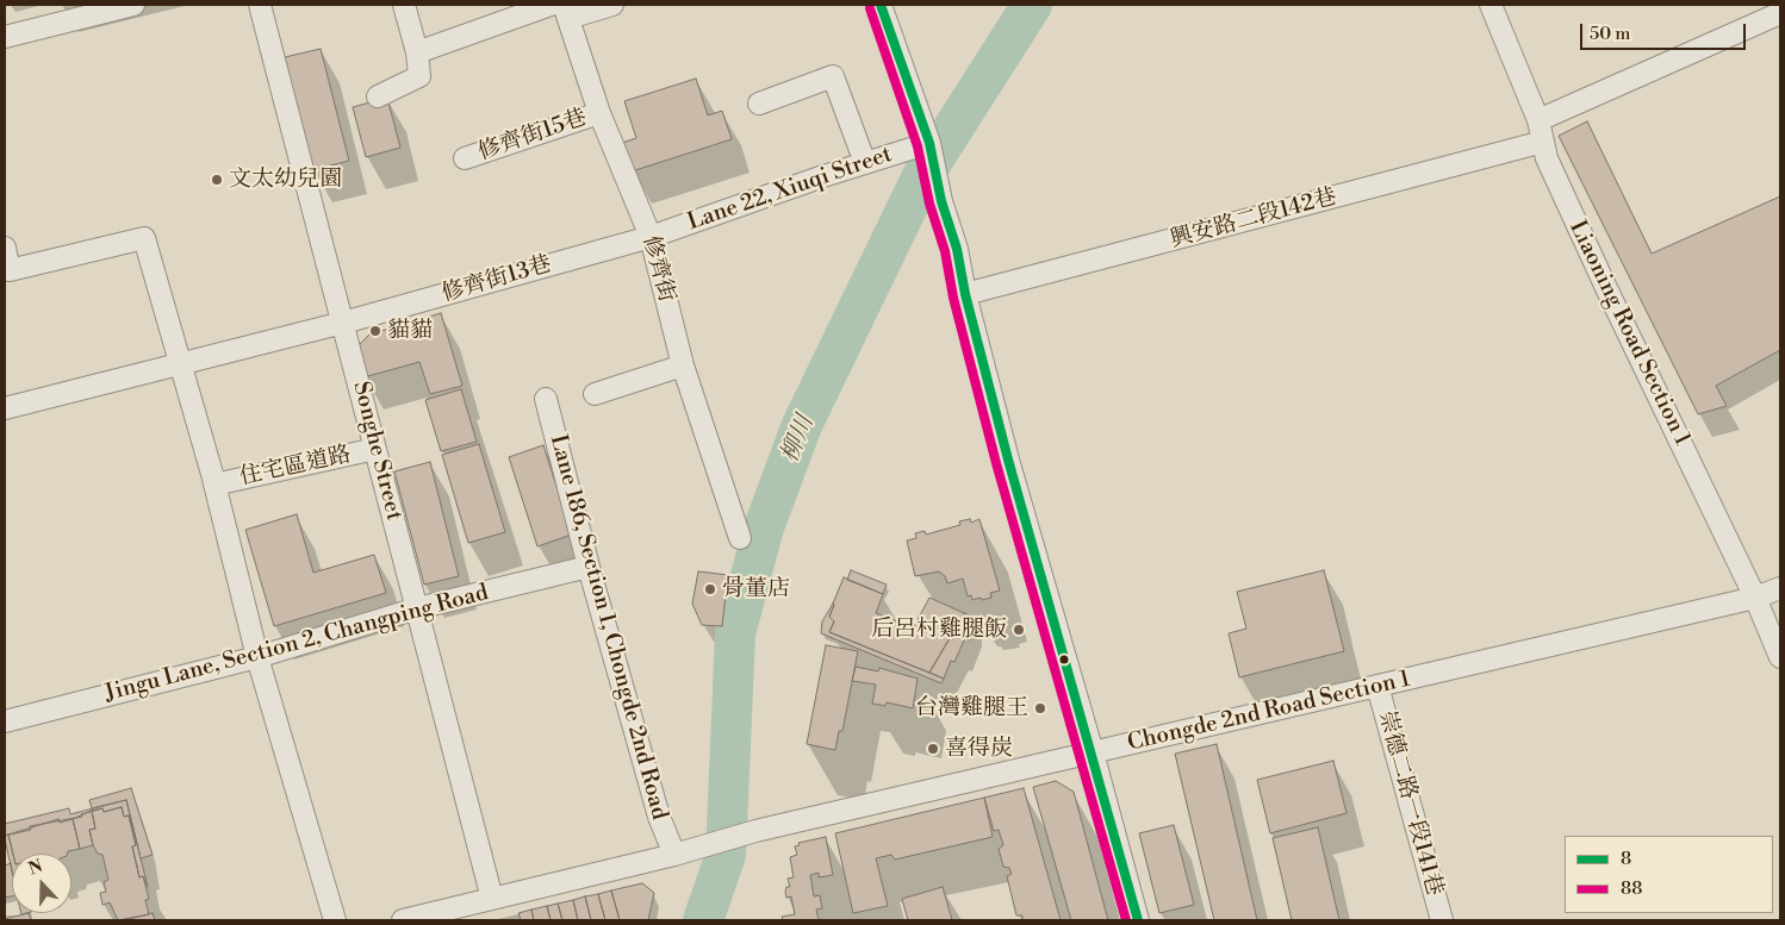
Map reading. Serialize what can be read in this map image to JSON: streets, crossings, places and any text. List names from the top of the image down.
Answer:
{
  "streets": {
    "street": [
      "修齊街15巷",
      "Lane 22, Xiuqi Street",
      "興安路二段142巷",
      "修齊街",
      "修齊街13巷",
      "Liaoning Road Section 1",
      "Songhe Street",
      "住宅區道路",
      "Lane 186, Section 1, Chongde 2nd Road",
      "Jingu Lane, Section 2, Changping Road",
      "Chongde 2nd Road Section 1",
      "崇德二路一段141巷"
    ]
  },
  "crossings": [
    ["修齊街15巷", "修齊街"],
    ["Lane 22, Xiuqi Street", "修齊街"],
    ["Lane 22, Xiuqi Street", "修齊街13巷"],
    ["興安路二段142巷", "Liaoning Road Section 1"],
    ["修齊街", "修齊街13巷"],
    ["修齊街13巷", "Songhe Street"],
    ["Liaoning Road Section 1", "Chongde 2nd Road Section 1"],
    ["Songhe Street", "住宅區道路"],
    ["Songhe Street", "Jingu Lane, Section 2, Changping Road"],
    ["Lane 186, Section 1, Chongde 2nd Road", "Jingu Lane, Section 2, Changping Road"],
    ["Lane 186, Section 1, Chongde 2nd Road", "Chongde 2nd Road Section 1"],
    ["Chongde 2nd Road Section 1", "崇德二路一段141巷"]
  ],
  "water": ["柳川"],
  "places": [
    "文太幼兒園",
    "貓貓",
    "骨董店",
    "后呂村雞腿飯",
    "台灣雞腿王",
    "喜得炭"
  ],
  "lines": ["transit line 8", "transit line 88"],
  "legend": ["8", "88"],
  "scale_bar": "50 m",
  "north": "top"
}
